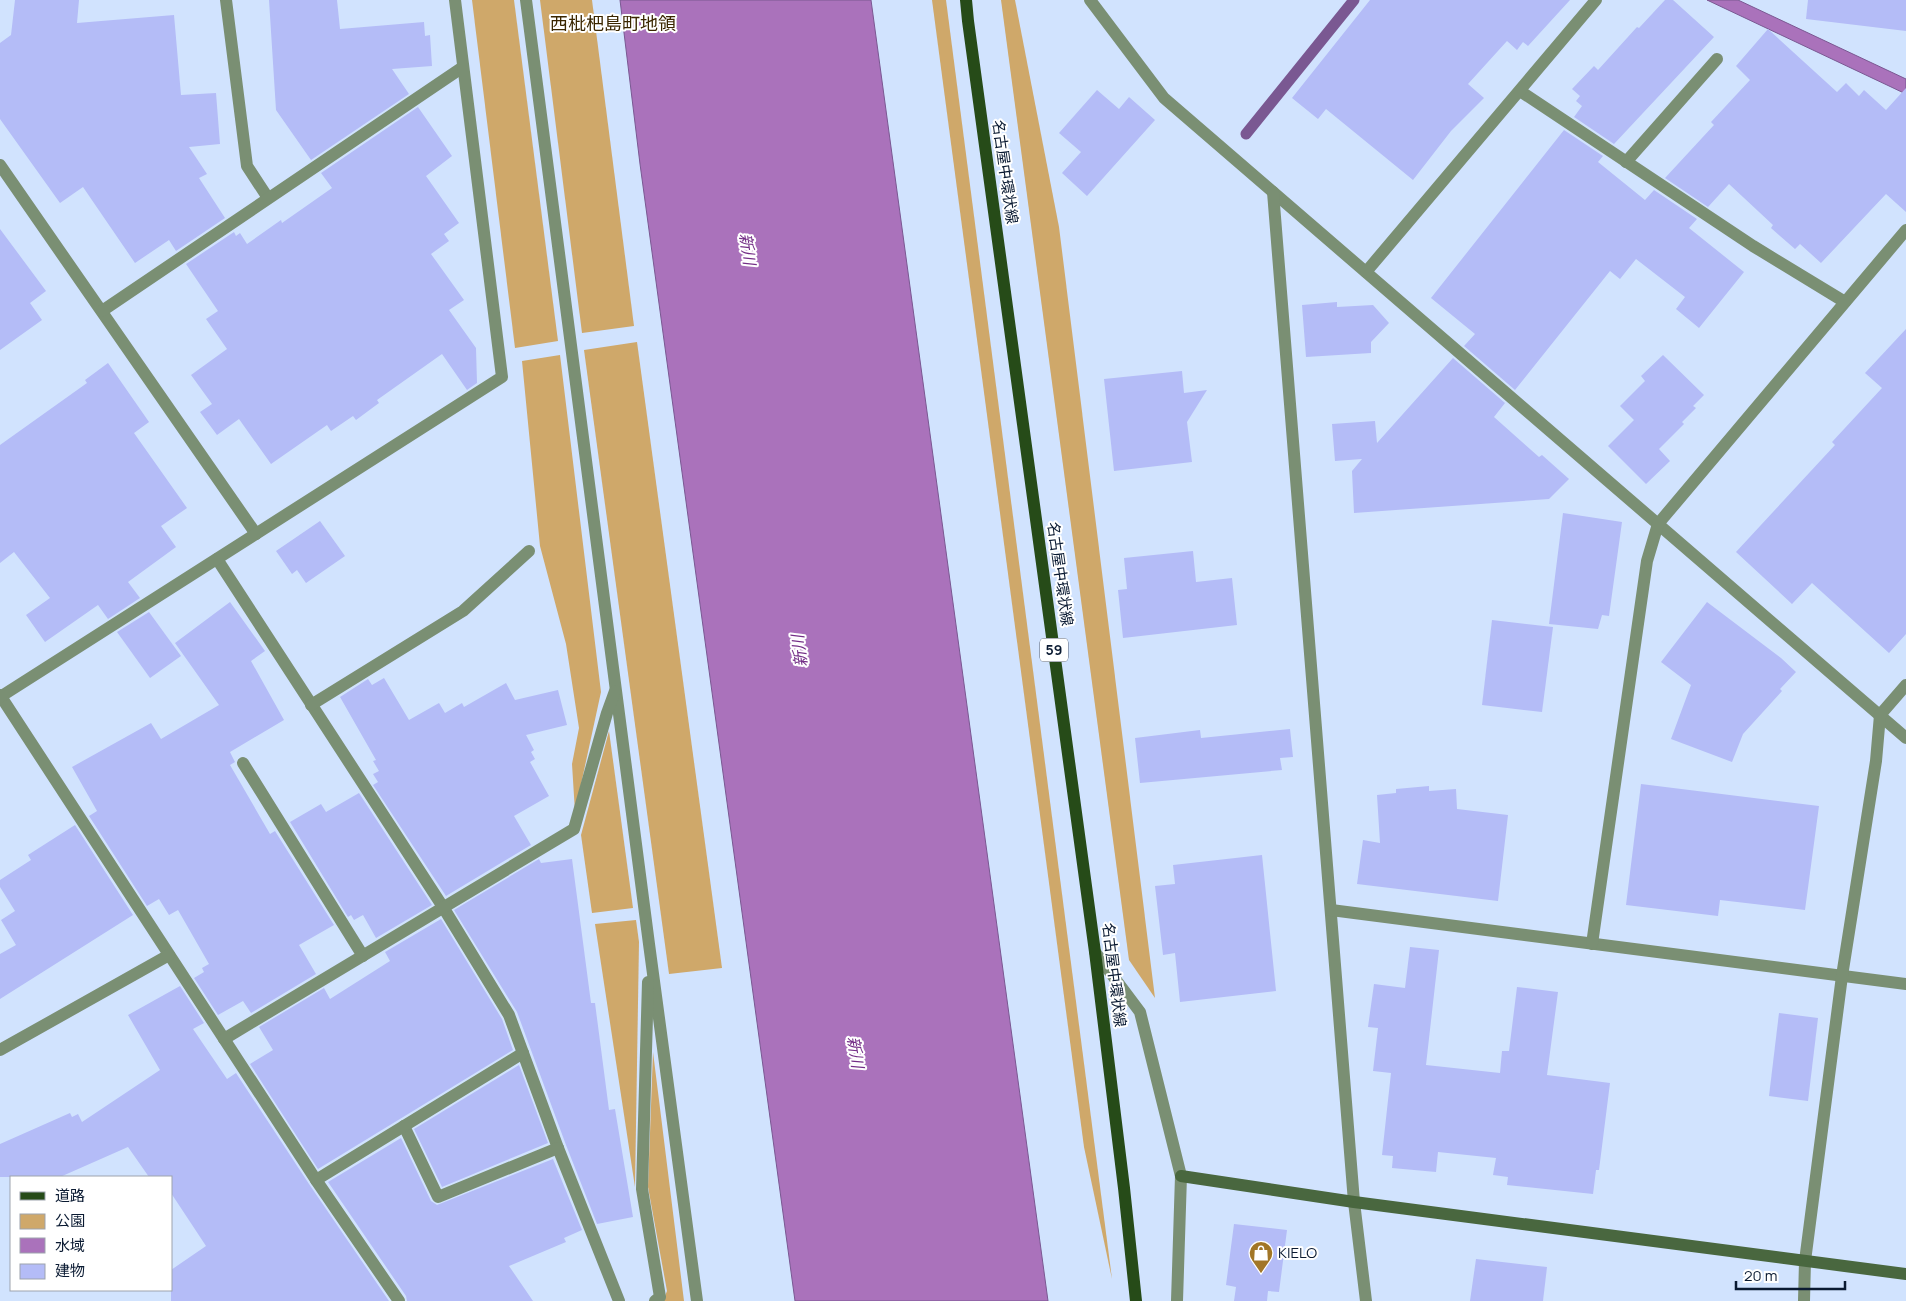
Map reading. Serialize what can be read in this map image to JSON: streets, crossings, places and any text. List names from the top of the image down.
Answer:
{
  "streets": {
    "main road": ["名古屋中環状線", "59"]
  },
  "districts": ["西枇杷島町地領"],
  "water": ["新川"],
  "places": {
    "shop": ["KIELO"]
  },
  "legend": [
    "道路",
    "公園",
    "水域",
    "建物"
  ],
  "scale_bar": "20 m"
}
